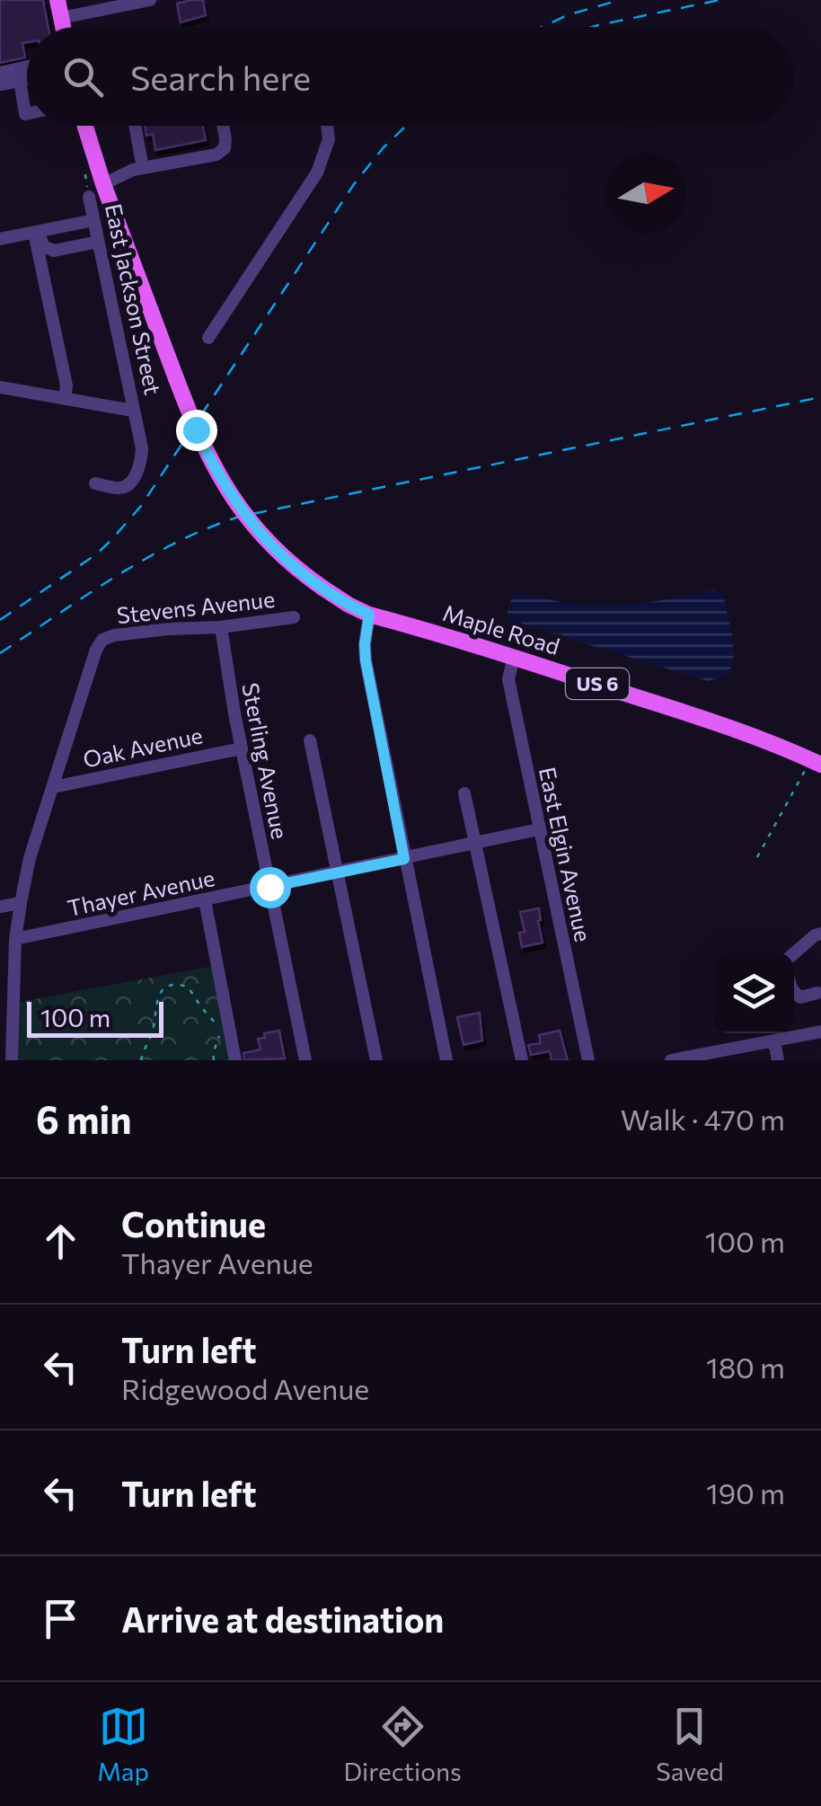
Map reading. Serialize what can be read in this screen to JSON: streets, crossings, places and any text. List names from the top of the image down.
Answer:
{
  "streets": {
    "main road": ["Maple Road", "US 6"],
    "street": [
      "East Jackson Street",
      "Stevens Avenue",
      "Oak Avenue",
      "Sterling Avenue",
      "East Elgin Avenue",
      "Thayer Avenue"
    ]
  },
  "crossings": [
    ["Stevens Avenue", "Oak Avenue"],
    ["Stevens Avenue", "Sterling Avenue"],
    ["Maple Road", "US 6"],
    ["Maple Road", "East Elgin Avenue"],
    ["Oak Avenue", "Sterling Avenue"],
    ["Sterling Avenue", "Thayer Avenue"],
    ["East Elgin Avenue", "Thayer Avenue"]
  ],
  "scale_bar": "100 m",
  "north": "right",
  "page": {
    "search": "Search here",
    "scale": "100 m",
    "heading": ["6 min", "Walk · 470 m"],
    "list": [
      ["Continue", "Thayer Avenue", "100 m"],
      ["Turn left", "Ridgewood Avenue", "180 m"],
      ["Turn left", "190 m"],
      "Arrive at destination"
    ],
    "nav": ["Map", "Directions", "Saved"]
  }
}
